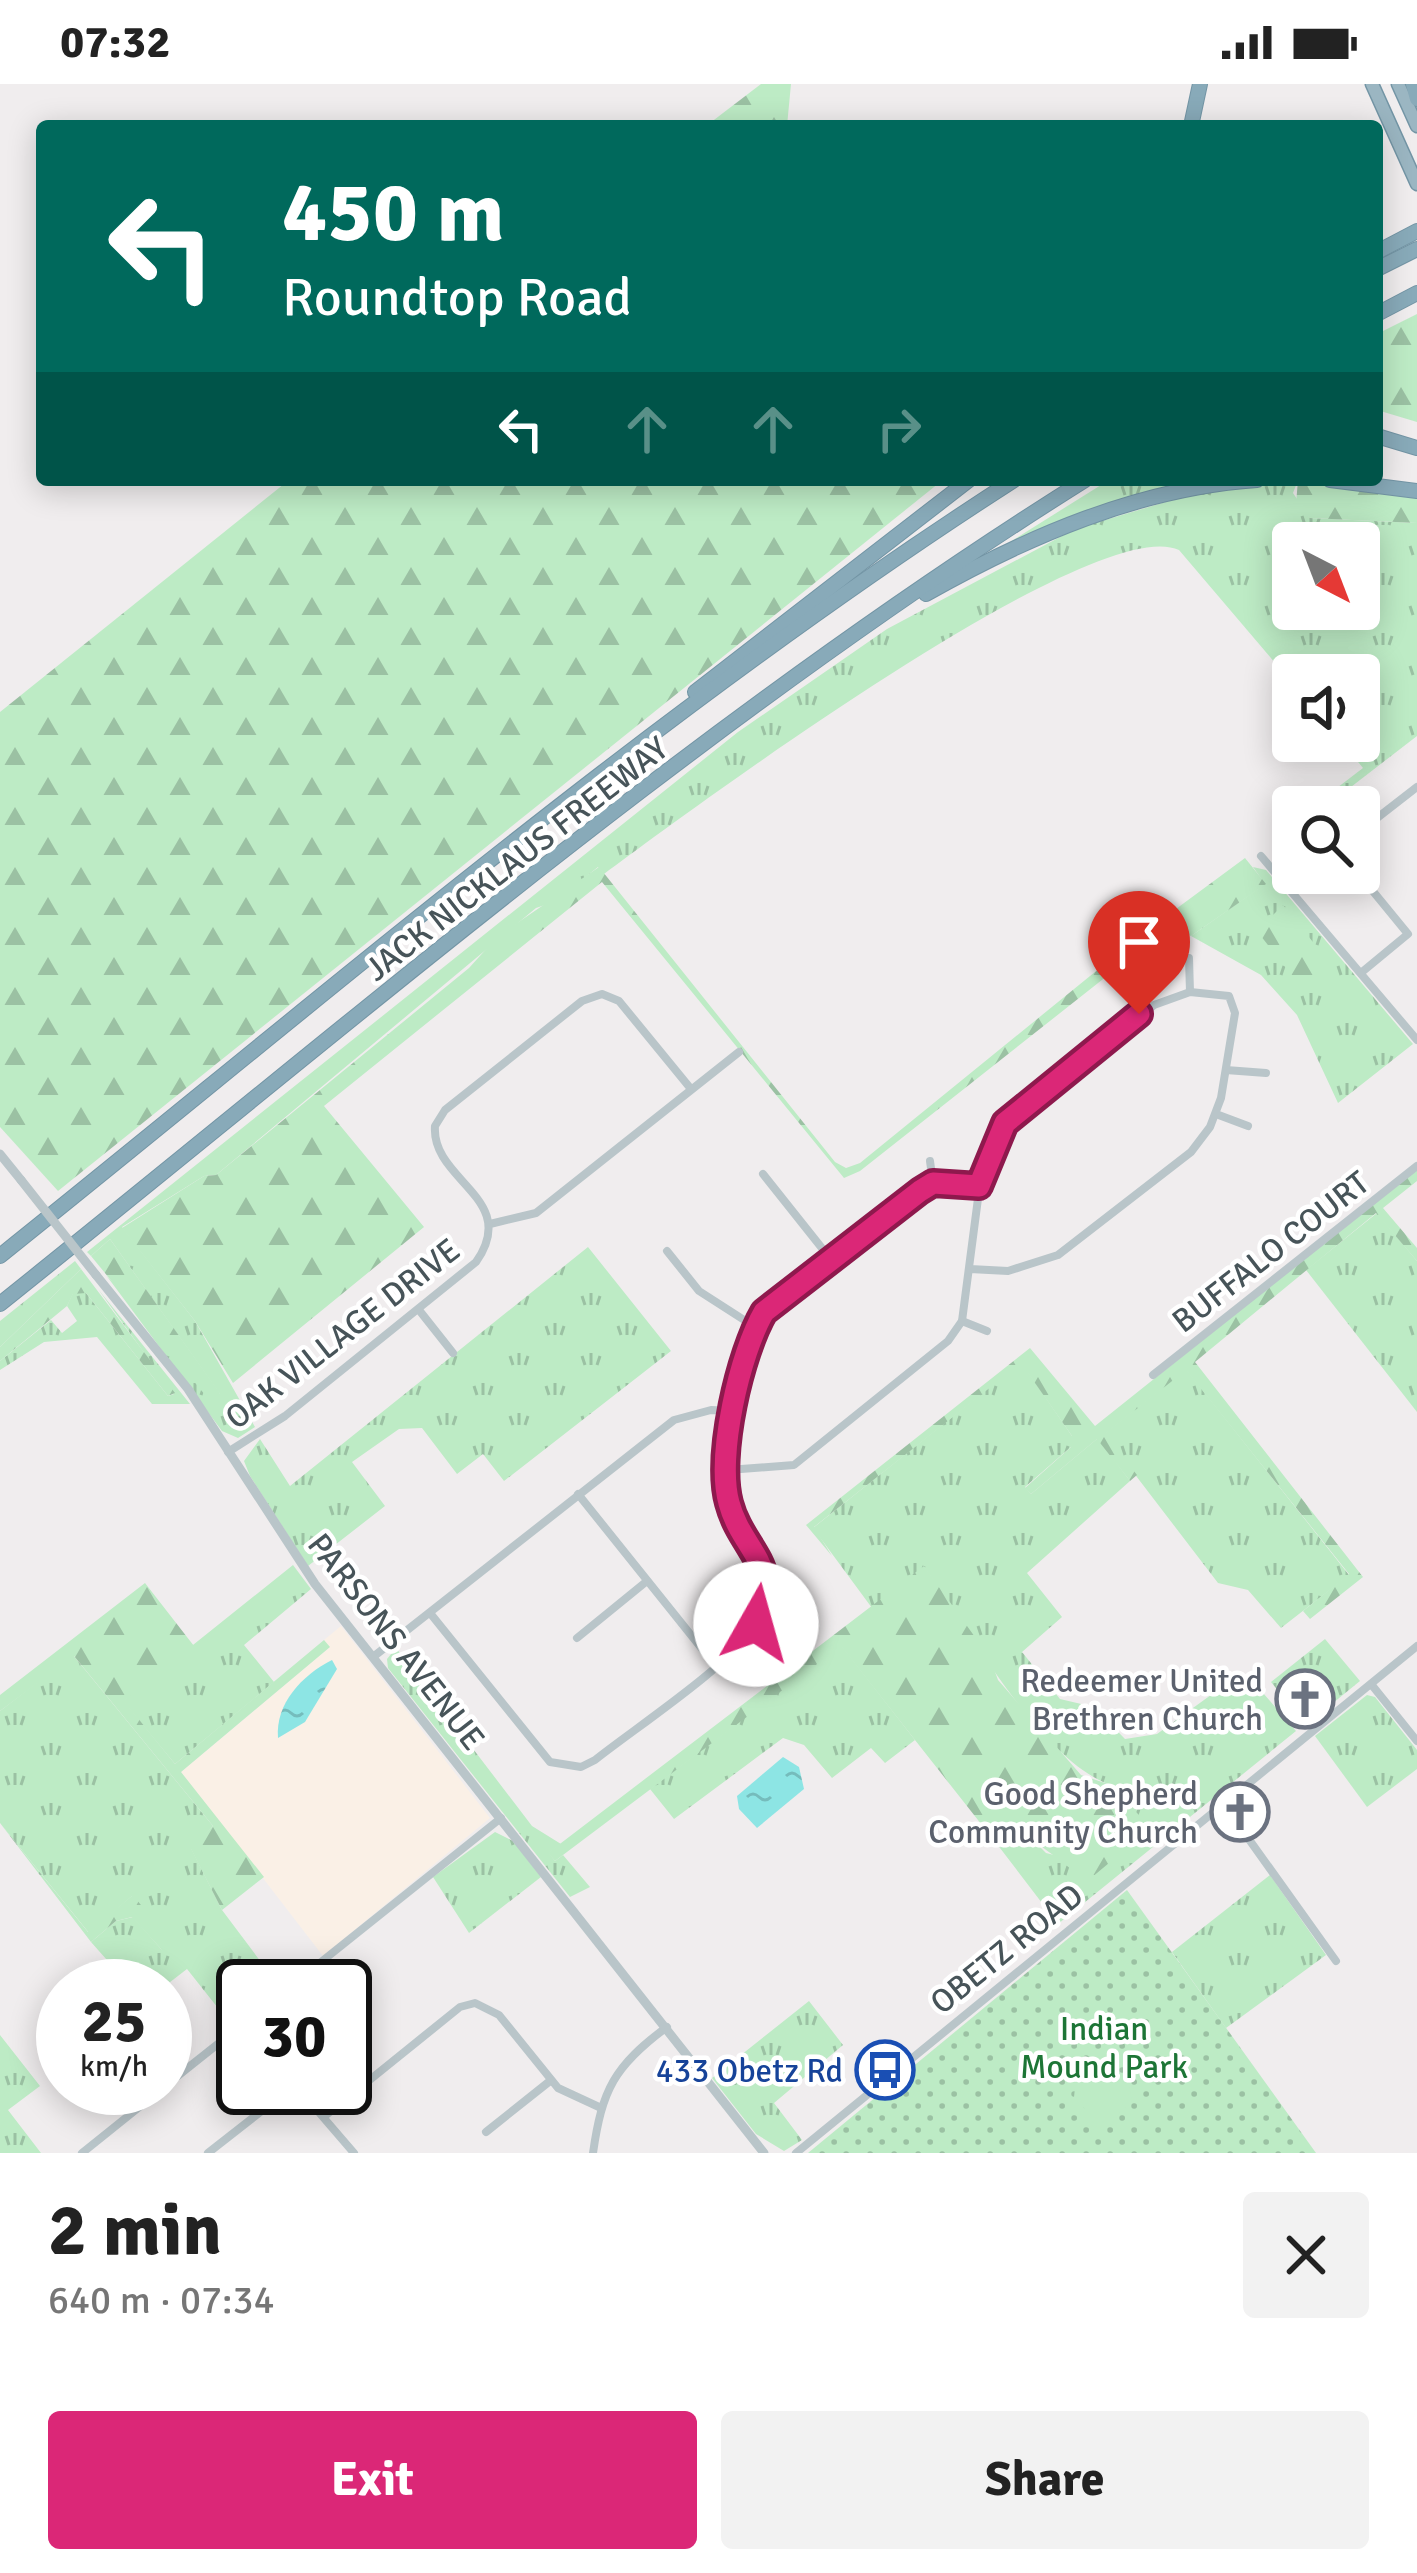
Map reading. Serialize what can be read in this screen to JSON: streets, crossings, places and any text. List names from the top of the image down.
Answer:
{
  "streets": {
    "highway": ["JACK NICKLAUS FREEWAY"],
    "street": [
      "BUFFALO COURT",
      "OAK VILLAGE DRIVE",
      "PARSONS AVENUE",
      "OBETZ ROAD"
    ]
  },
  "crossings": [
    ["OAK VILLAGE DRIVE", "PARSONS AVENUE"]
  ],
  "parks": ["Indian Mound Park"],
  "places": {
    "church": ["Redeemer United Brethren Church", "Good Shepherd Community Church"],
    "bus stop": ["433 Obetz Rd"]
  },
  "north": "bottom right",
  "page": {
    "status": "07:32",
    "turn": ["450 m", "Roundtop Road"],
    "speed": "25 km/h",
    "limit": "30",
    "heading": ["2 min", "640 m · 07:34"],
    "buttons": ["Exit", "Share"]
  }
}
